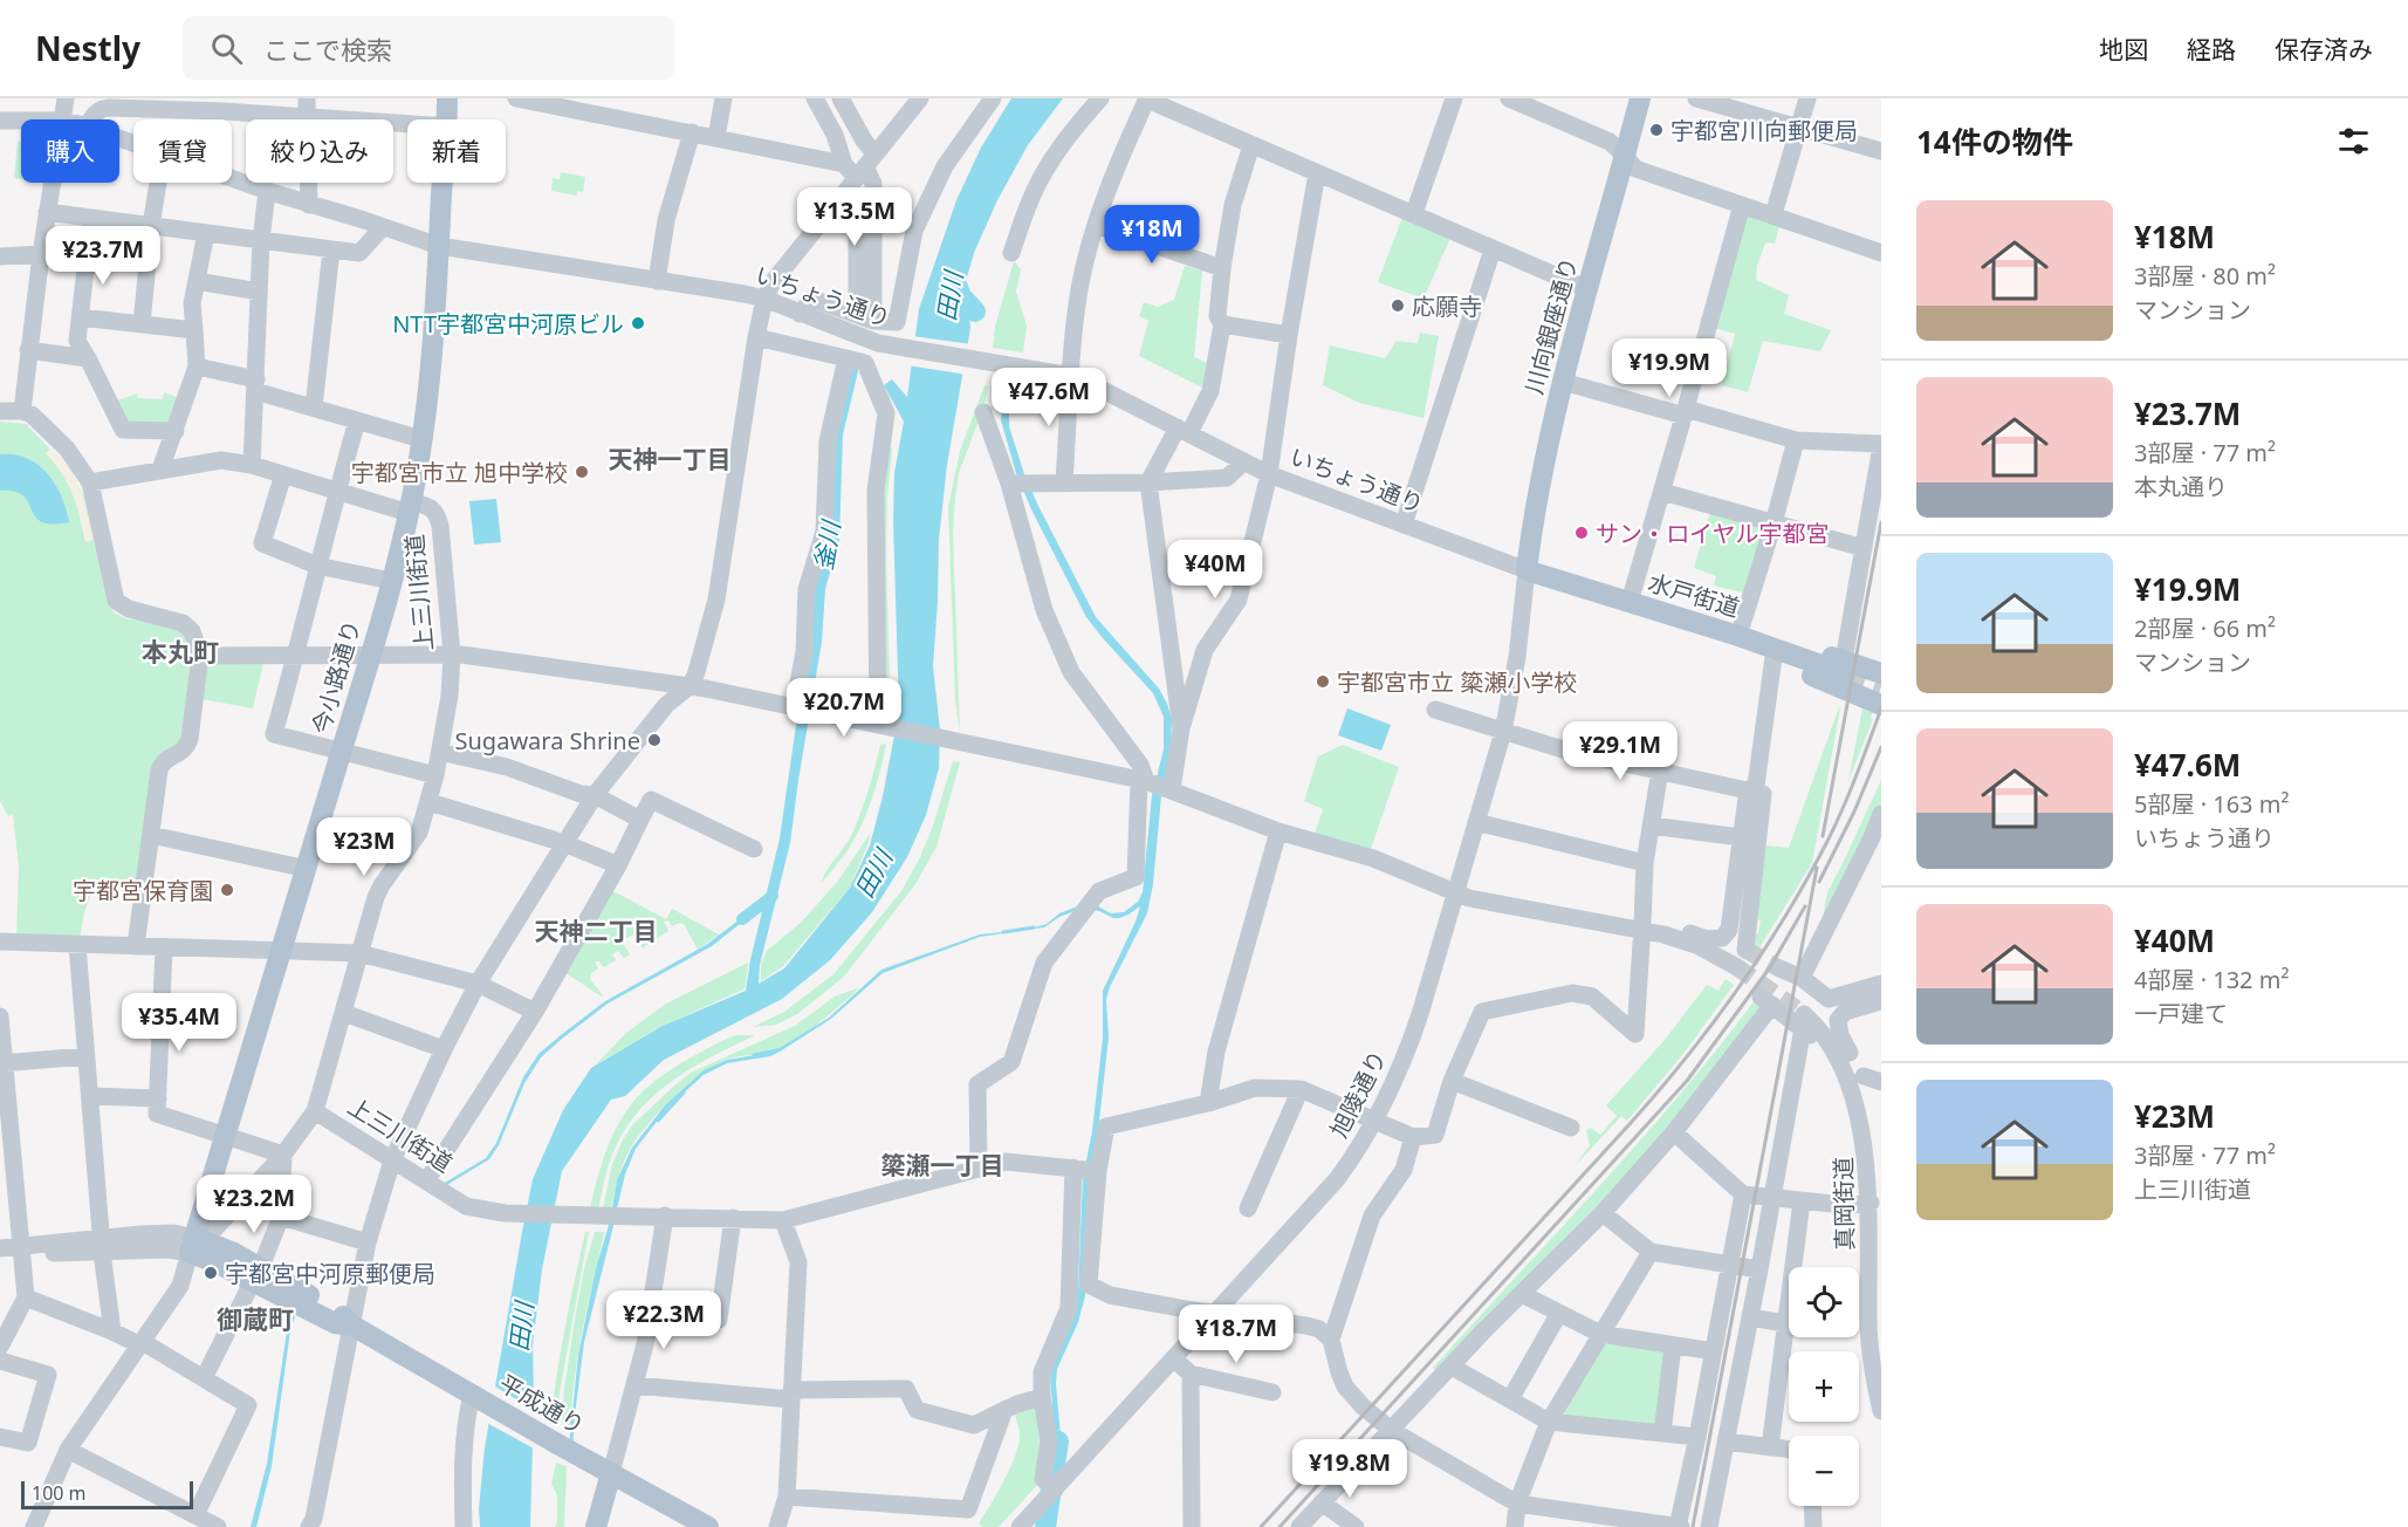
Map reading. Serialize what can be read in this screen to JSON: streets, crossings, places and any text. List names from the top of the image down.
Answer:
{
  "streets": {
    "main road": [
      "川向銀座通り",
      "水戸街道",
      "今小路通り",
      "平成通り"
    ],
    "street": [
      "いちょう通り",
      "上三川街道",
      "旭陵通り",
      "真岡街道"
    ]
  },
  "crossings": [
    ["いちょう通り", "川向銀座通り"],
    ["いちょう通り", "水戸街道"],
    ["いちょう通り", "今小路通り"],
    ["いちょう通り", "旭陵通り"],
    ["川向銀座通り", "水戸街道"],
    ["川向銀座通り", "旭陵通り"],
    ["上三川街道", "今小路通り"],
    ["水戸街道", "旭陵通り"],
    ["今小路通り", "平成通り"]
  ],
  "districts": [
    "天神一丁目",
    "本丸町",
    "天神二丁目",
    "簗瀬一丁目",
    "御蔵町"
  ],
  "water": ["田川", "釜川"],
  "places": [
    "宇都宮川向郵便局",
    "応願寺",
    "NTT宇都宮中河原ビル",
    "宇都宮市立 旭中学校",
    "サン・ロイヤル宇都宮",
    "宇都宮市立 簗瀬小学校",
    "Sugawara Shrine",
    "宇都宮保育園",
    "宇都宮中河原郵便局"
  ],
  "scale_bar": "100 m",
  "page": {
    "header": "Nestly",
    "search": "ここで検索",
    "nav": ["地図", "経路", "保存済み"],
    "heading": "14件の物件",
    "chip": [
      "購入",
      "賃貸",
      "絞り込み",
      "新着"
    ],
    "list": [
      {
        "name": "¥18M",
        "note": "3部屋 · 80 m² · マンション"
      },
      {
        "name": "¥23.7M",
        "note": "3部屋 · 77 m² · 本丸通り"
      },
      {
        "name": "¥19.9M",
        "note": "2部屋 · 66 m² · マンション"
      },
      {
        "name": "¥47.6M",
        "note": "5部屋 · 163 m² · いちょう通り"
      },
      {
        "name": "¥40M",
        "note": "4部屋 · 132 m² · 一戸建て"
      },
      {
        "name": "¥23M",
        "note": "3部屋 · 77 m² · 上三川街道"
      }
    ],
    "price": [
      "¥13.5M",
      "¥18M",
      "¥23.7M",
      "¥19.9M",
      "¥47.6M",
      "¥40M",
      "¥20.7M",
      "¥29.1M",
      "¥23M",
      "¥35.4M",
      "¥23.2M",
      "¥22.3M",
      "¥18.7M",
      "¥19.8M"
    ],
    "map_buttons": ["+", "−"],
    "scale": "100 m"
  }
}
